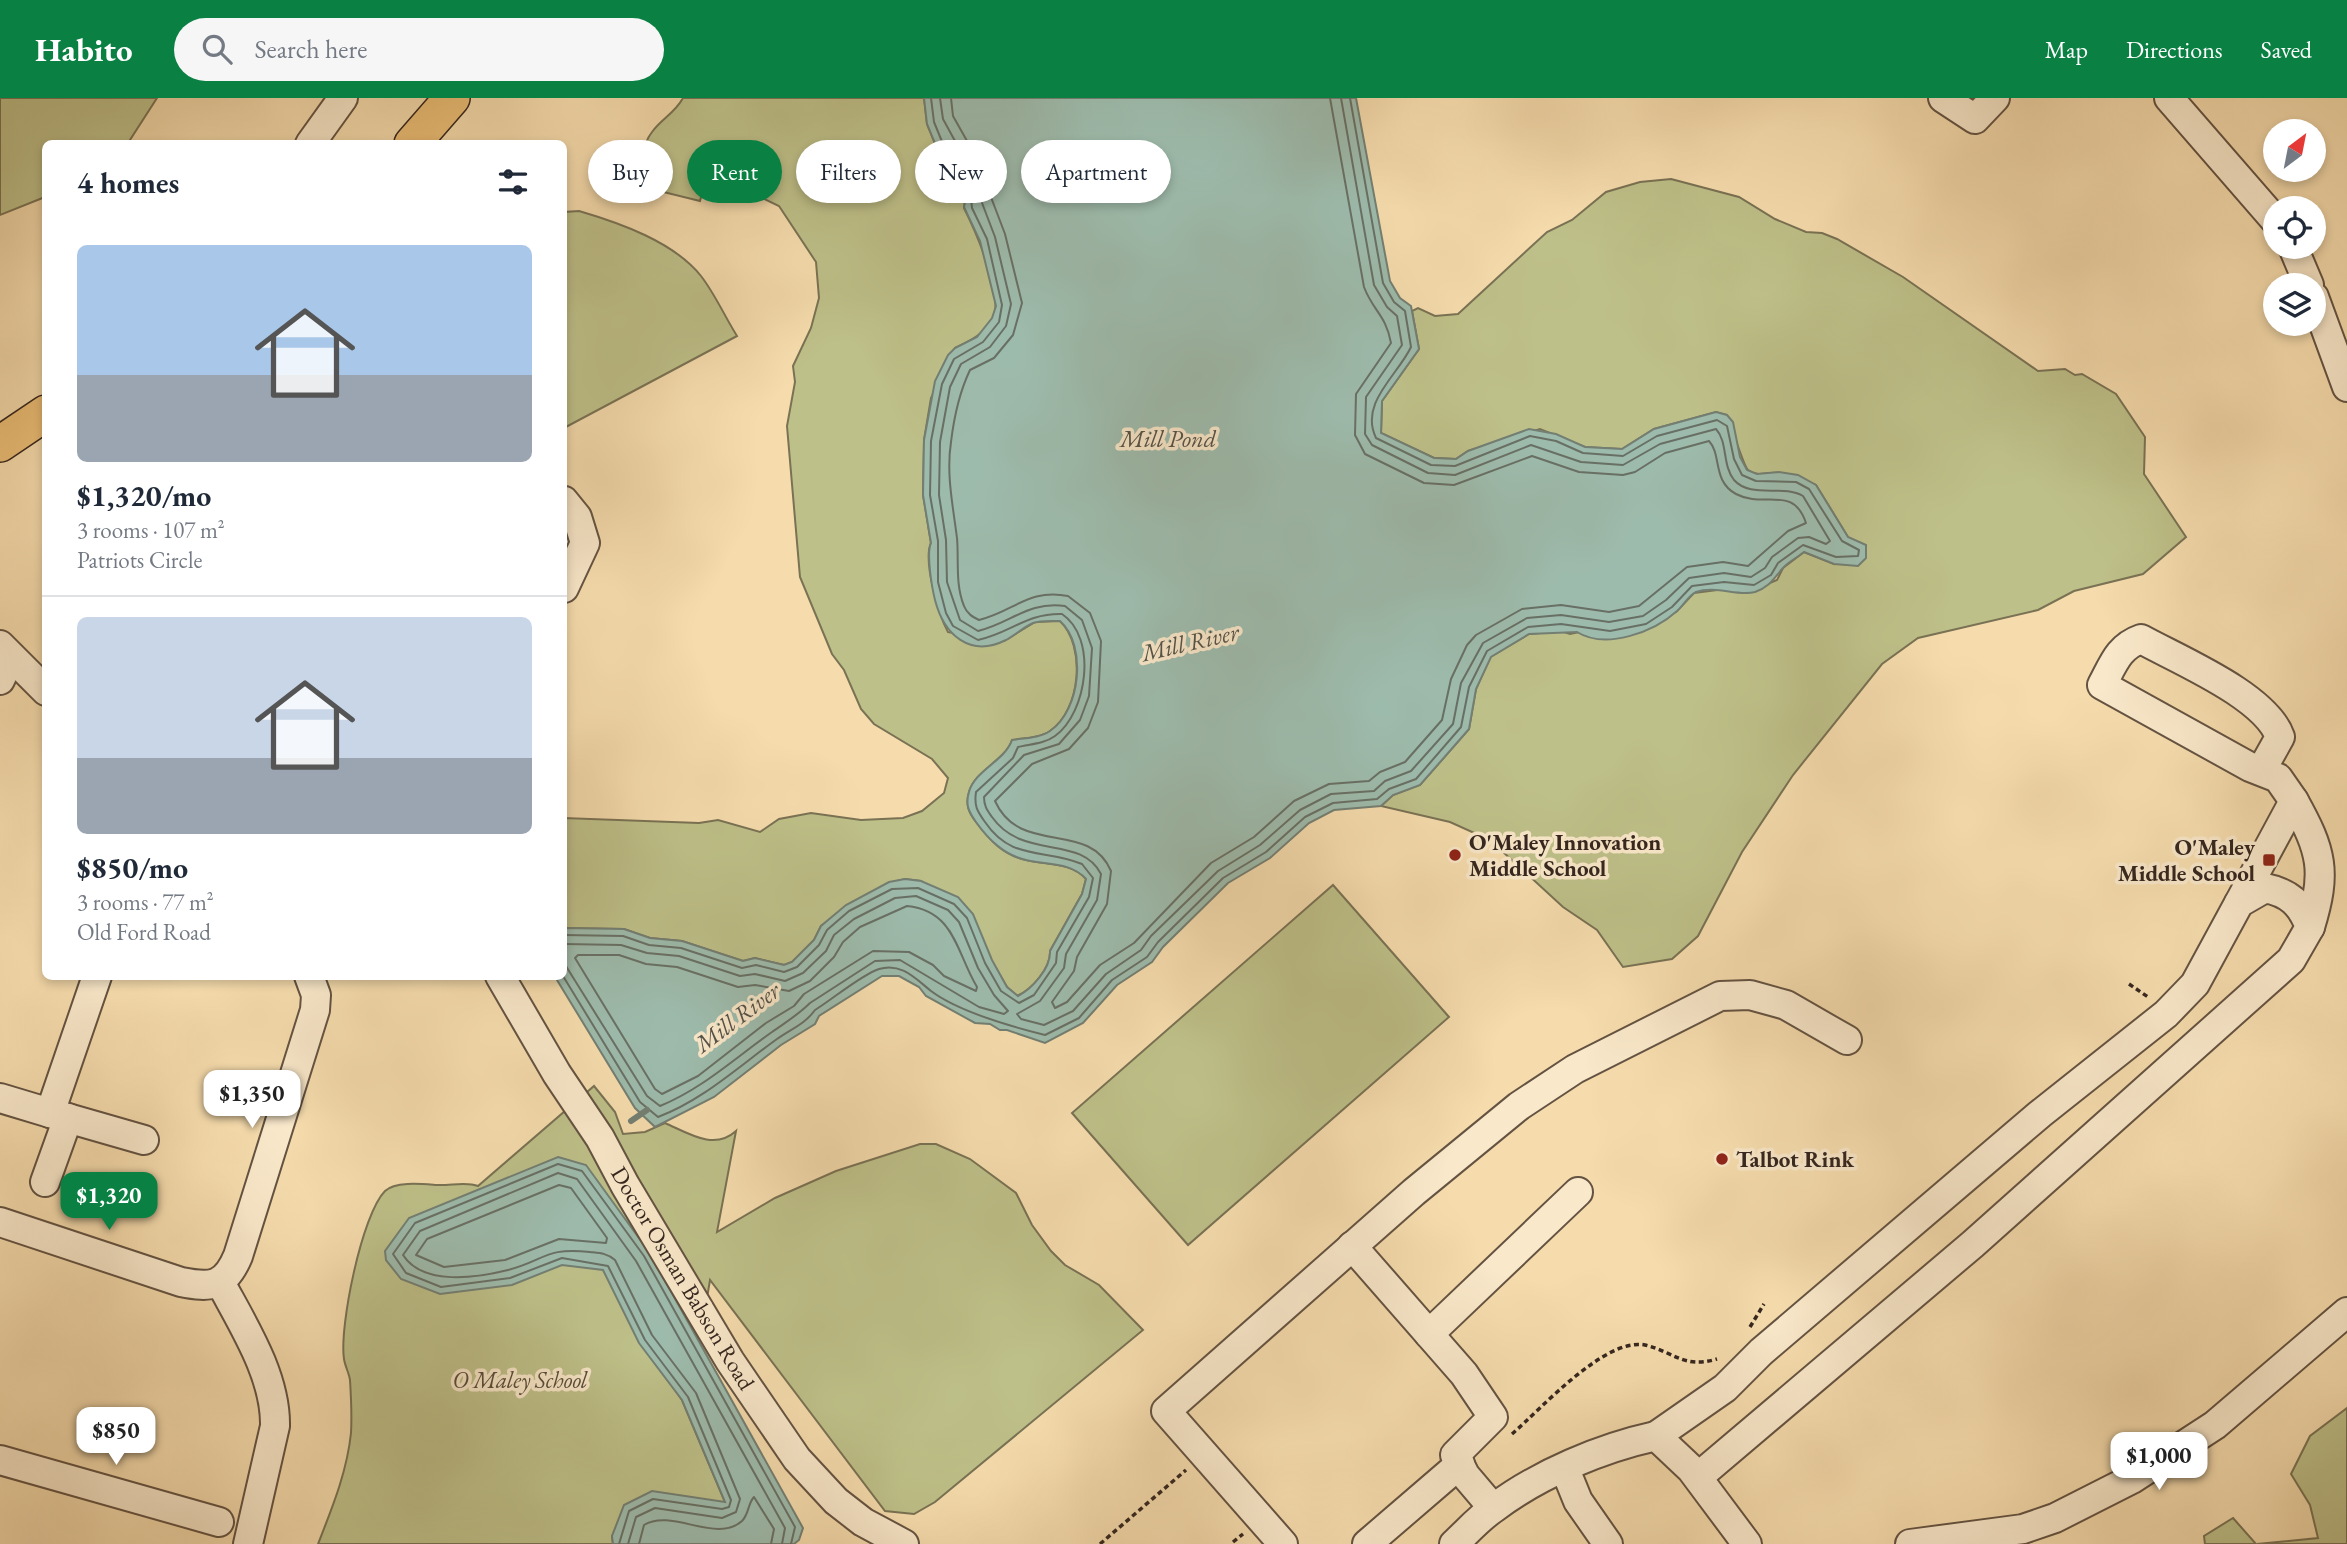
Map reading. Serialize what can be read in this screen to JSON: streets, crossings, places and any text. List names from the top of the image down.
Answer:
{
  "streets": {
    "street": ["Doctor Osman Babson Road"]
  },
  "water": ["Mill Pond", "Mill River"],
  "parks": ["O Maley School"],
  "places": {
    "other": ["O'Maley Innovation Middle School", "Talbot Rink"],
    "transit": ["O'Maley Middle School"]
  },
  "north": "top right",
  "page": {
    "header": "Habito",
    "search": "Search here",
    "nav": ["Map", "Directions", "Saved"],
    "chip": [
      "Buy",
      "Rent",
      "Filters",
      "New",
      "Apartment"
    ],
    "heading": "4 homes",
    "list": [
      {
        "name": "$1,320/mo",
        "note": "3 rooms · 107 m² · Patriots Circle"
      },
      {
        "name": "$850/mo",
        "note": "3 rooms · 77 m² · Old Ford Road"
      }
    ],
    "price": [
      "$1,350",
      "$1,320",
      "$850",
      "$1,000"
    ]
  }
}
